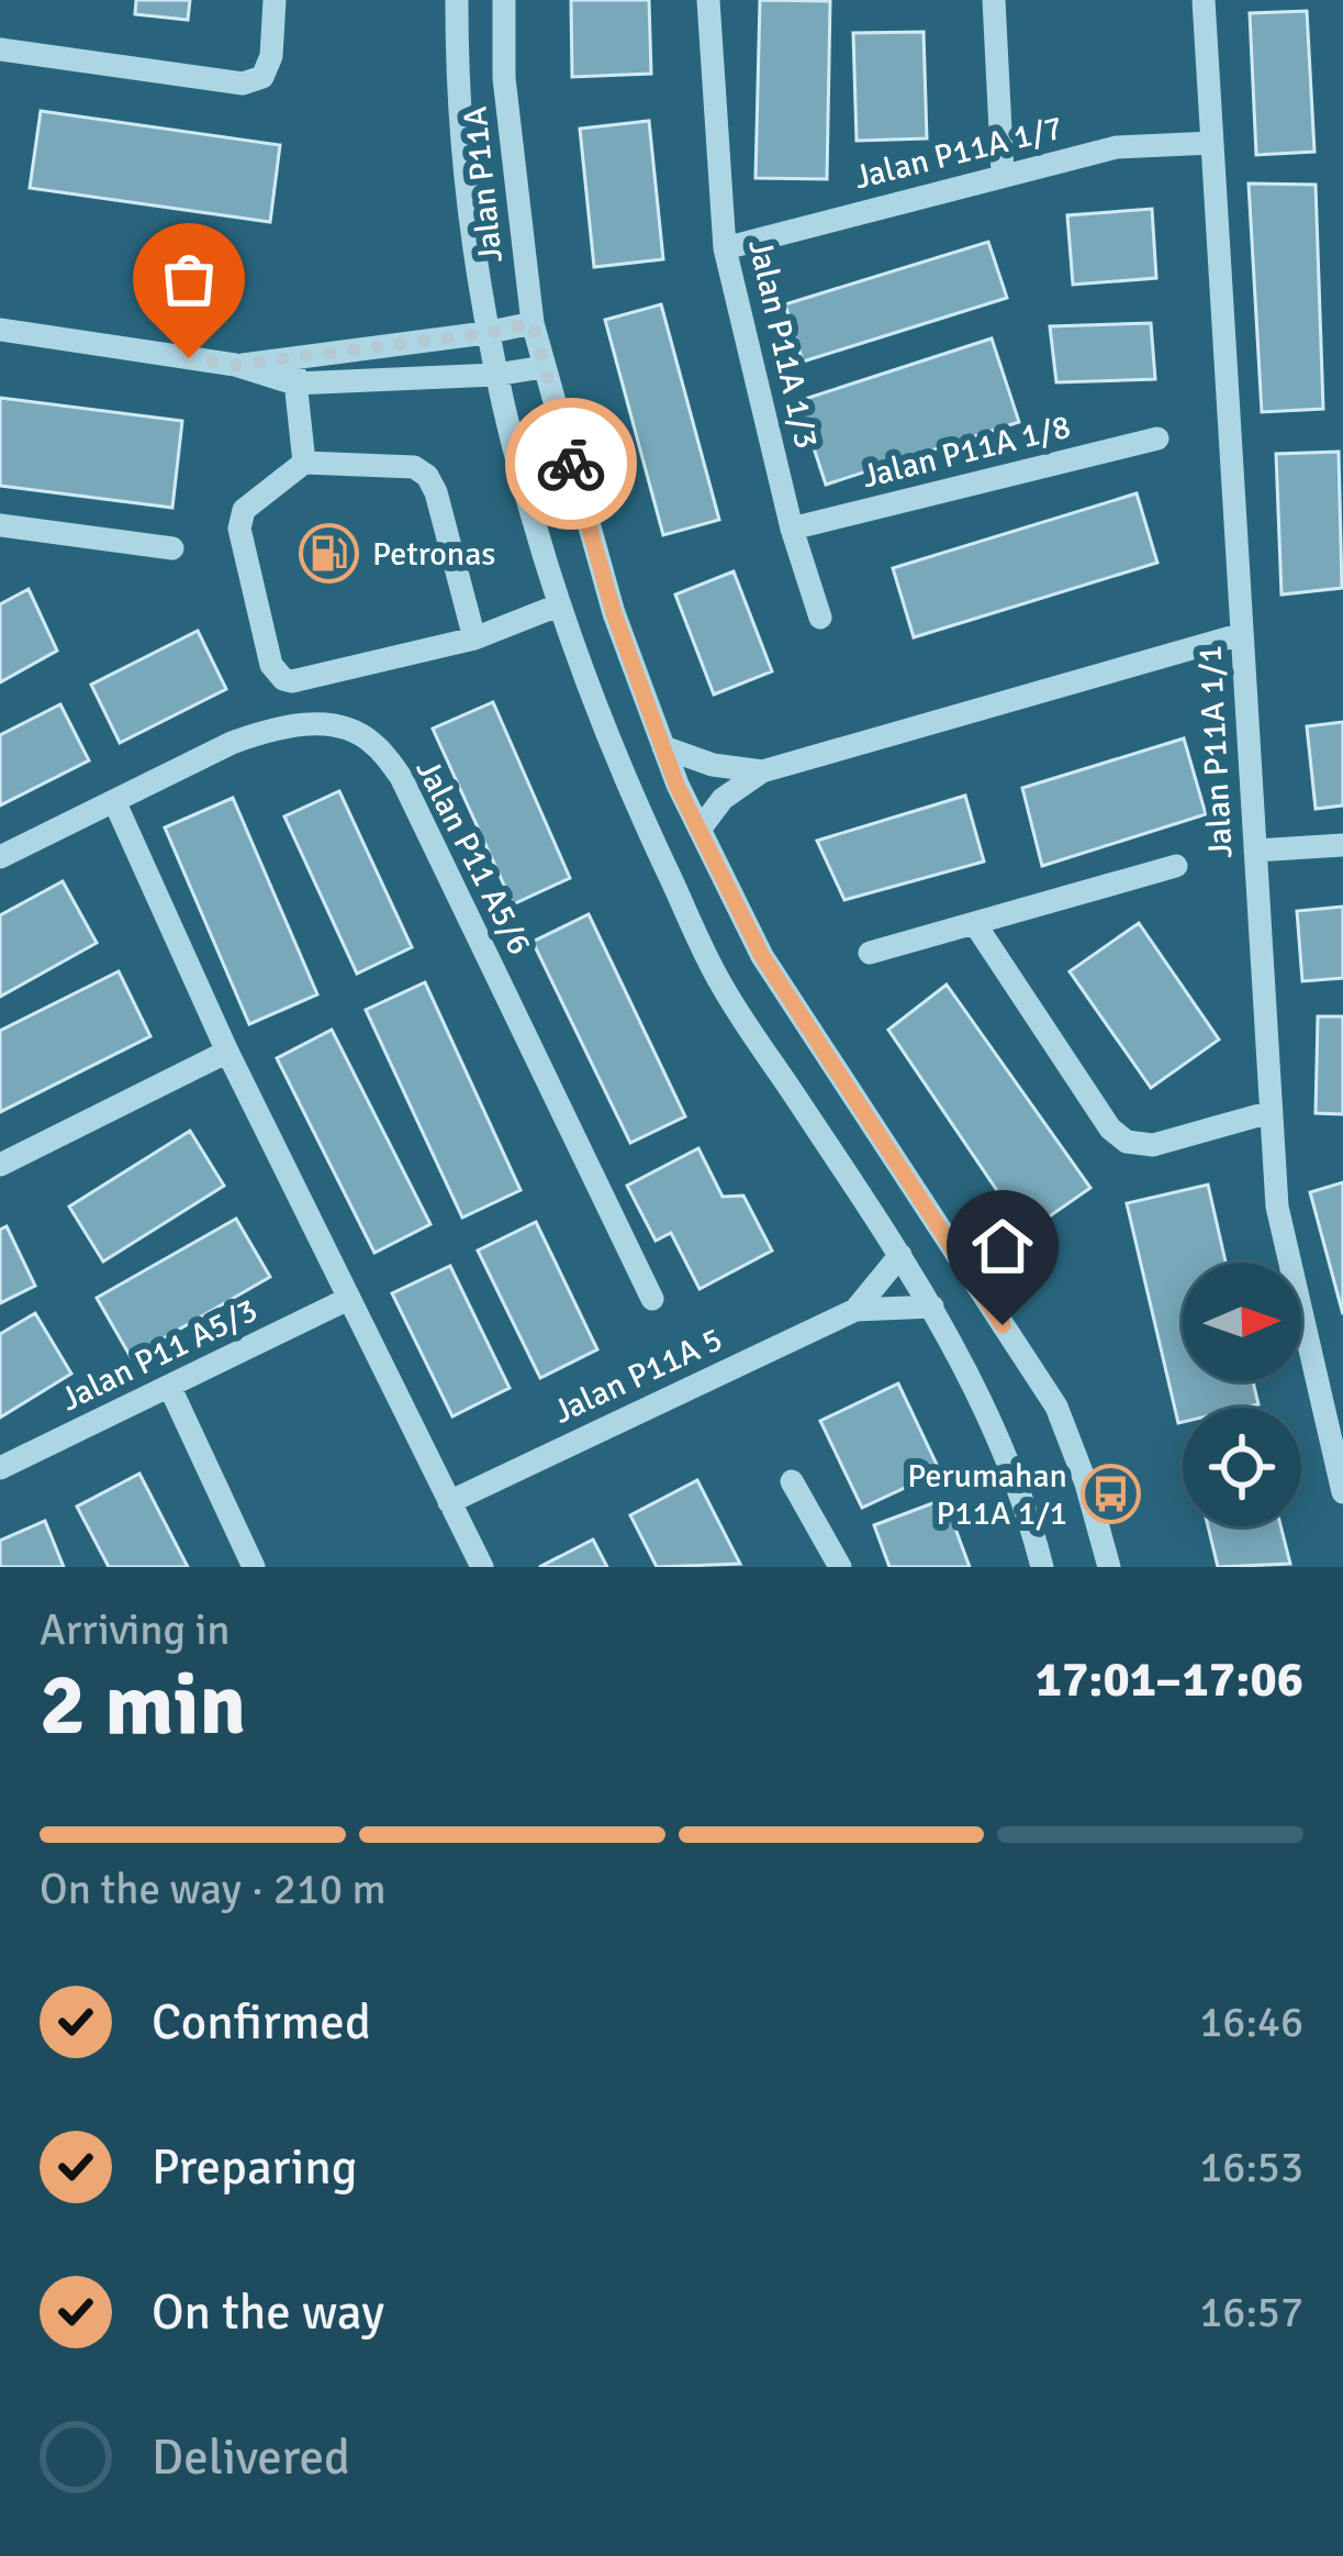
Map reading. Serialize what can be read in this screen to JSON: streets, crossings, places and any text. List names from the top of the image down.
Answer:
{
  "streets": {
    "street": [
      "Jalan P11A 1/7",
      "Jalan P11A",
      "Jalan P11A 1/3",
      "Jalan P11A 1/8",
      "Jalan P11A 1/1",
      "Jalan P11 A5/6",
      "Jalan P11 A5/3",
      "Jalan P11A 5"
    ]
  },
  "crossings": [
    ["Jalan P11A 1/7", "Jalan P11A 1/3"],
    ["Jalan P11A 1/7", "Jalan P11A 1/1"],
    ["Jalan P11A", "Jalan P11A 5"],
    ["Jalan P11A 1/3", "Jalan P11A 1/8"]
  ],
  "places": {
    "fuel station": ["Petronas"],
    "bus stop": ["Perumahan P11A 1/1"]
  },
  "north": "right",
  "page": {
    "heading": ["2 min", "Arriving in", "17:01–17:06"],
    "bar": "On the way · 210 m",
    "list": [
      ["Confirmed", "16:46"],
      ["Preparing", "16:53"],
      ["On the way", "16:57"],
      "Delivered"
    ]
  }
}
